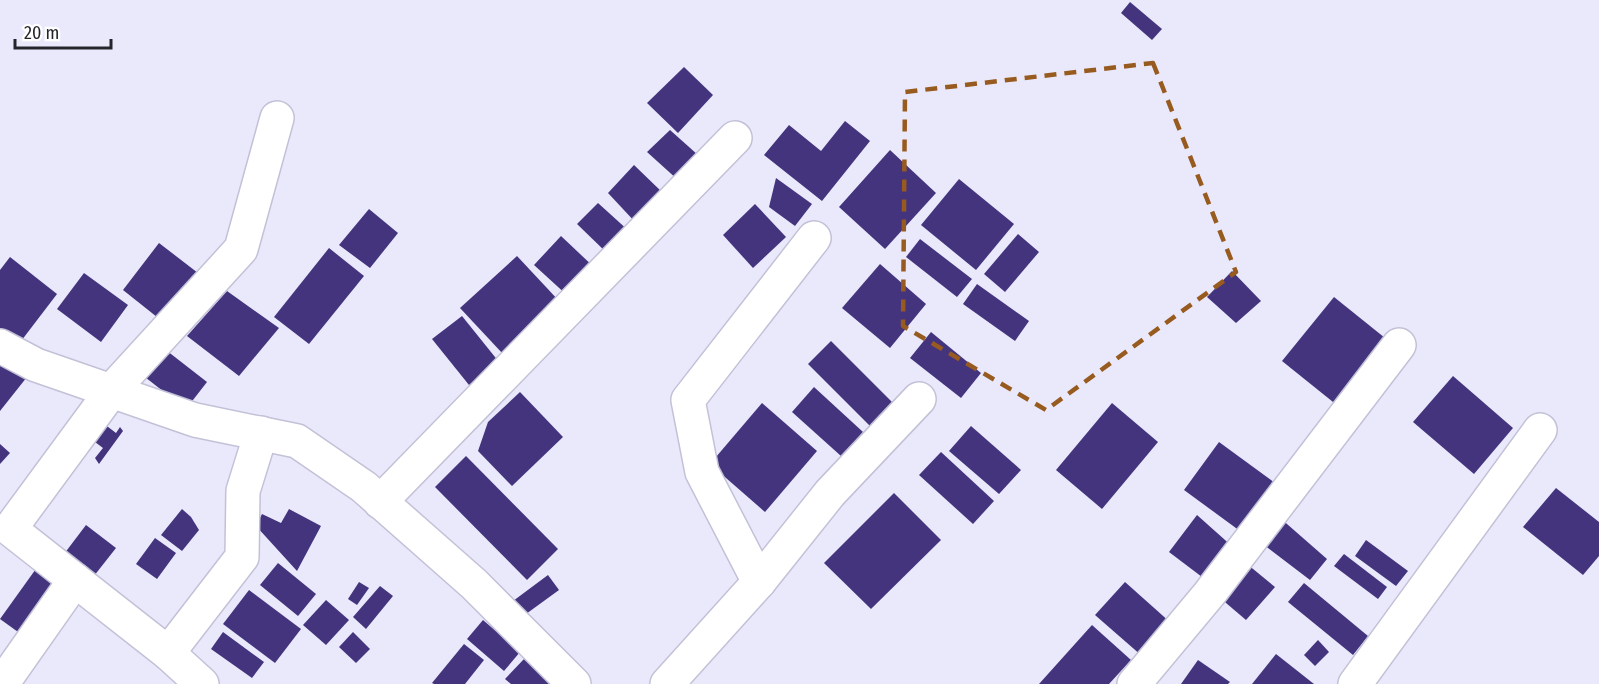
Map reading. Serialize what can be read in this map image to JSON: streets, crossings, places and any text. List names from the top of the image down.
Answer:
{
  "scale_bar": "20 m"
}
